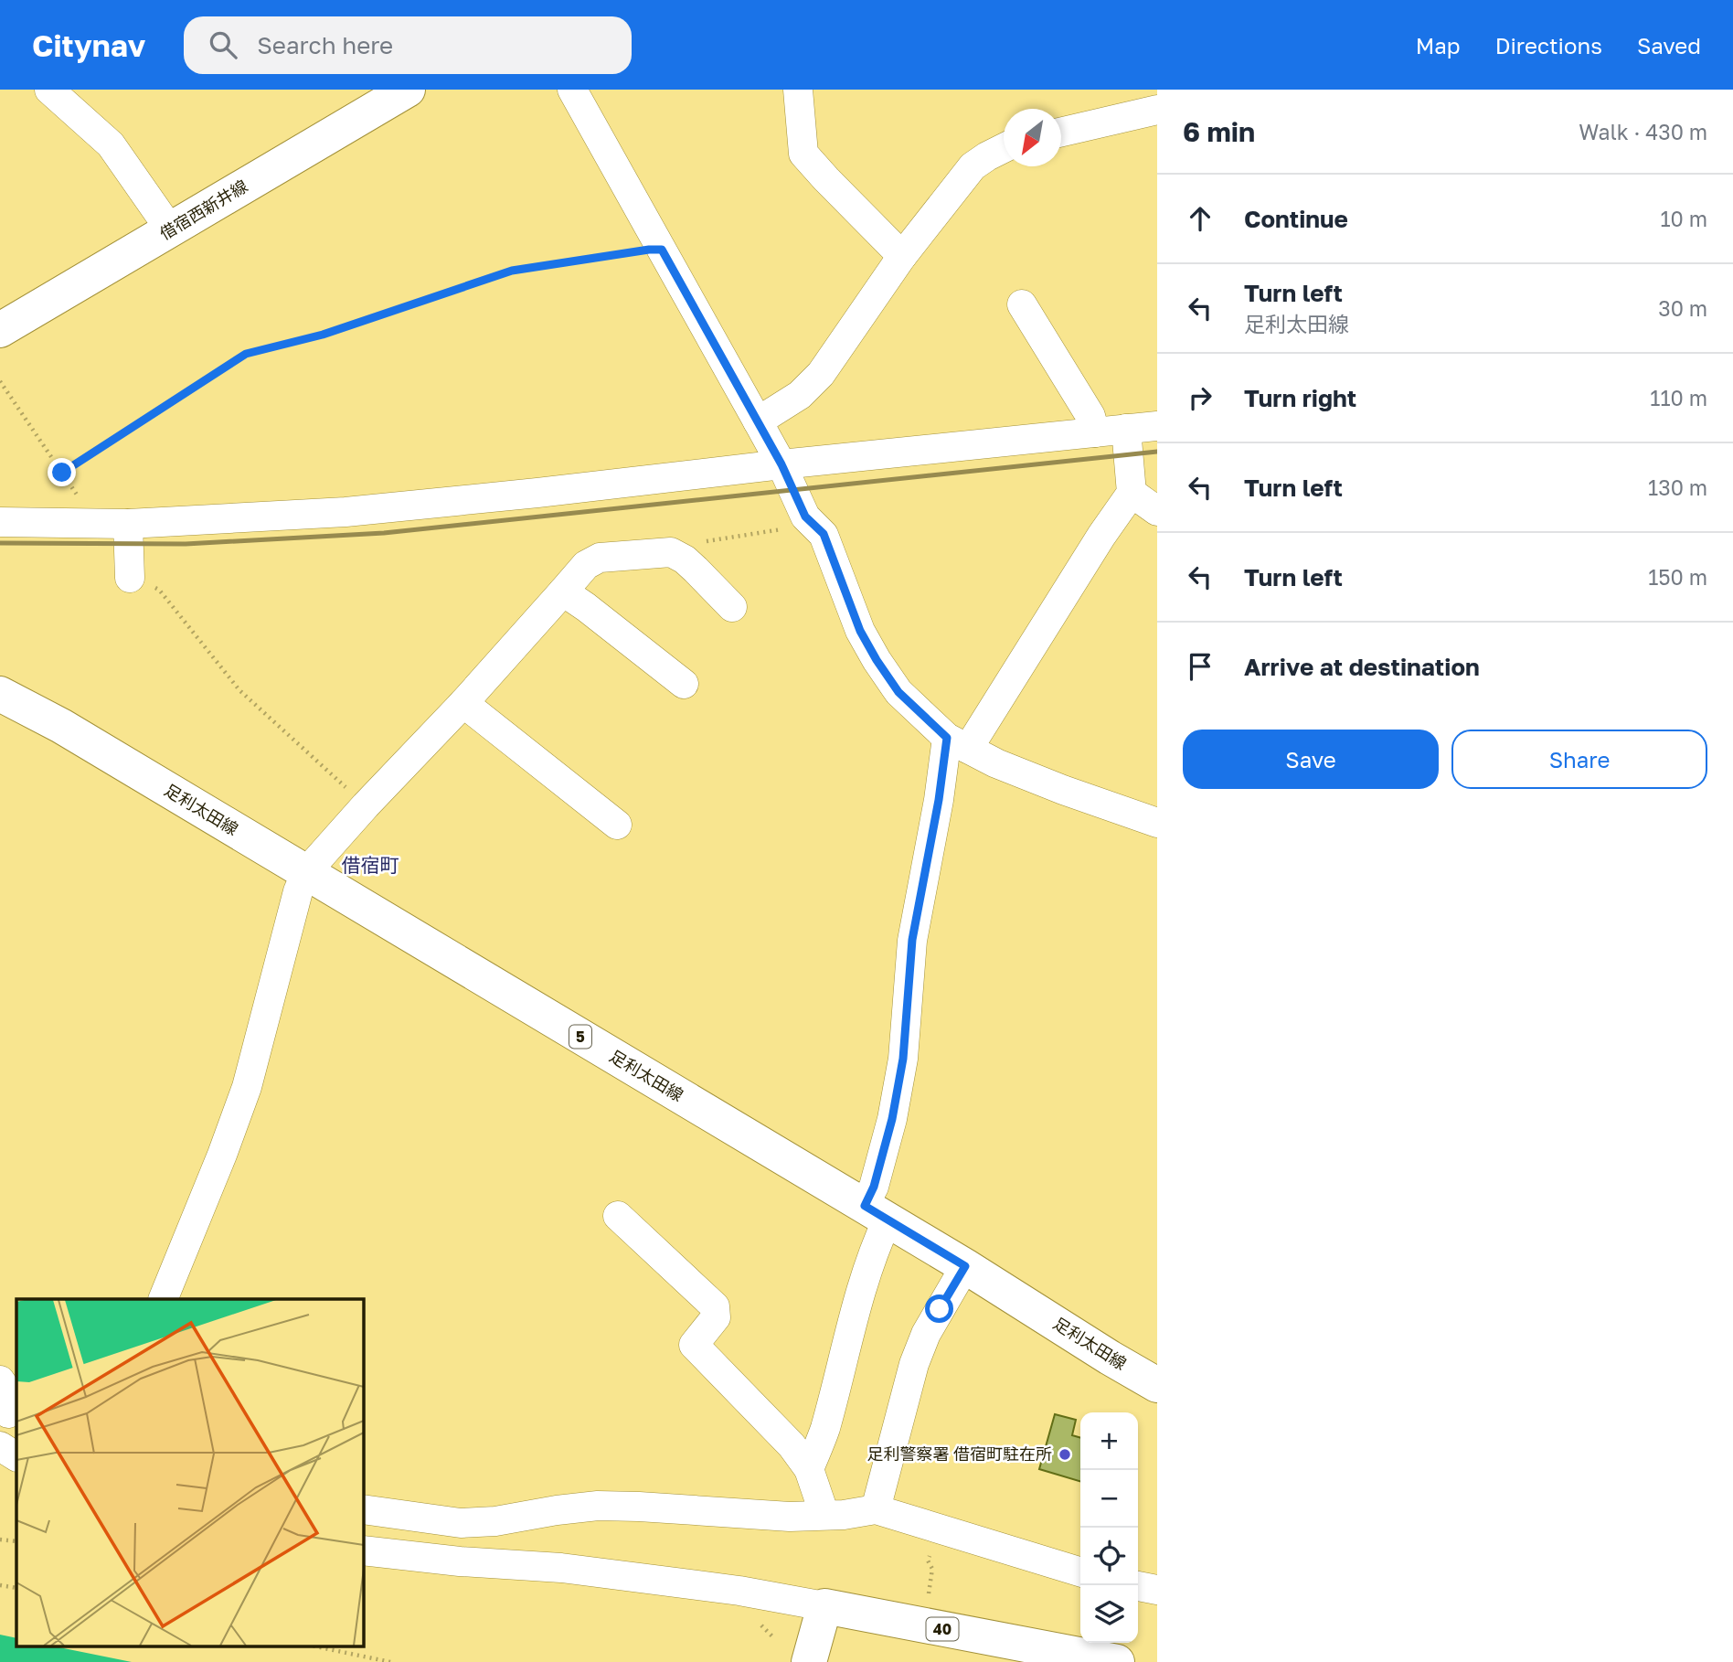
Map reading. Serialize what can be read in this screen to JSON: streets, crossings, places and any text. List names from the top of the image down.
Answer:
{
  "streets": {
    "main road": [
      "借宿西新井線",
      "足利太田線",
      "5",
      "40"
    ]
  },
  "districts": ["借宿町"],
  "places": ["足利警察署 借宿町駐在所"],
  "north": "bottom left",
  "page": {
    "header": "Citynav",
    "search": "Search here",
    "nav": ["Map", "Directions", "Saved"],
    "heading": ["6 min", "Walk · 430 m"],
    "list": [
      ["Continue", "10 m"],
      ["Turn left", "足利太田線", "30 m"],
      ["Turn right", "110 m"],
      ["Turn left", "130 m"],
      ["Turn left", "150 m"],
      "Arrive at destination"
    ],
    "buttons": ["Save", "Share"],
    "map_buttons": ["+", "−"]
  }
}
